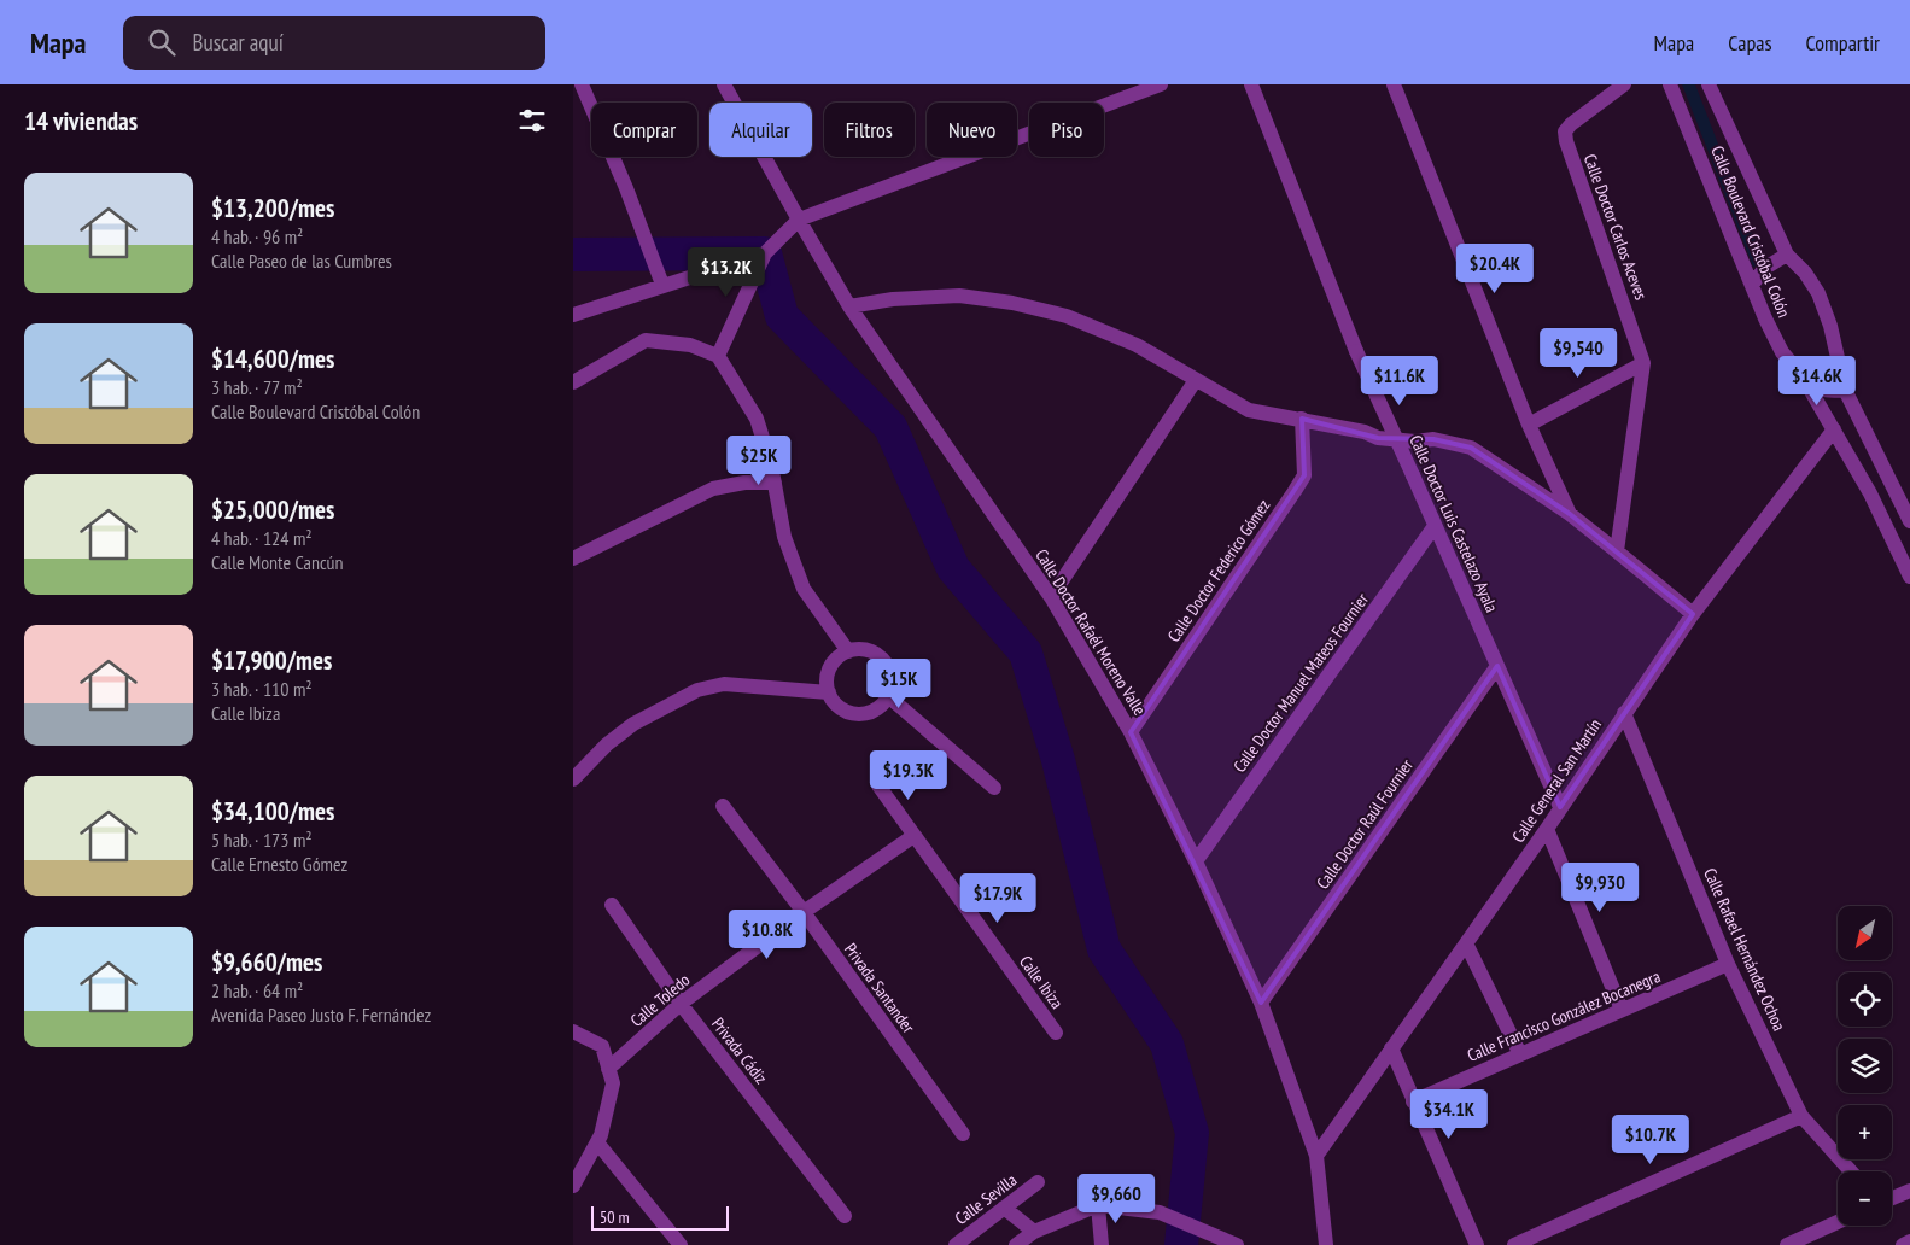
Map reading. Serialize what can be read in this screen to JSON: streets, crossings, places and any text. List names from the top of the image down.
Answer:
{
  "streets": {
    "street": [
      "Calle Doctor Carlos Aceves",
      "Calle Boulevard Cristóbal Colón",
      "Calle Doctor Luis Castelazo Ayala",
      "Calle Doctor Federico Gómez",
      "Calle Doctor Rafaél Moreno Valle",
      "Calle Doctor Manuel Mateos Fournier",
      "Calle General San Martín",
      "Calle Doctor Raúl Fournier",
      "Calle Rafael Hernández Ochoa",
      "Calle Ibiza",
      "Privada Santander",
      "Calle Toledo",
      "Calle Francisco González Bocanegra",
      "Privada Cádiz",
      "Calle Sevilla"
    ]
  },
  "crossings": [
    ["Calle Boulevard Cristóbal Colón", "Calle General San Martín"],
    ["Calle Doctor Luis Castelazo Ayala", "Calle Doctor Manuel Mateos Fournier"],
    ["Calle Doctor Luis Castelazo Ayala", "Calle General San Martín"],
    ["Calle Doctor Luis Castelazo Ayala", "Calle Doctor Raúl Fournier"],
    ["Calle Doctor Federico Gómez", "Calle Doctor Rafaél Moreno Valle"],
    ["Calle Doctor Rafaél Moreno Valle", "Calle Doctor Manuel Mateos Fournier"],
    ["Calle Doctor Rafaél Moreno Valle", "Calle General San Martín"],
    ["Calle Doctor Rafaél Moreno Valle", "Calle Doctor Raúl Fournier"],
    ["Calle General San Martín", "Calle Rafael Hernández Ochoa"],
    ["Calle Rafael Hernández Ochoa", "Calle Francisco González Bocanegra"],
    ["Calle Ibiza", "Calle Toledo"],
    ["Privada Santander", "Calle Toledo"],
    ["Calle Toledo", "Privada Cádiz"]
  ],
  "scale_bar": "50 m",
  "north": "bottom left",
  "page": {
    "header": "Mapa",
    "search": "Buscar aquí",
    "nav": ["Mapa", "Capas", "Compartir"],
    "heading": "14 viviendas",
    "chip": [
      "Comprar",
      "Alquilar",
      "Filtros",
      "Nuevo",
      "Piso"
    ],
    "list": [
      {
        "name": "$13,200/mes",
        "note": "4 hab. · 96 m² · Calle Paseo de las Cumbres"
      },
      {
        "name": "$14,600/mes",
        "note": "3 hab. · 77 m² · Calle Boulevard Cristóbal Colón"
      },
      {
        "name": "$25,000/mes",
        "note": "4 hab. · 124 m² · Calle Monte Cancún"
      },
      {
        "name": "$17,900/mes",
        "note": "3 hab. · 110 m² · Calle Ibiza"
      },
      {
        "name": "$34,100/mes",
        "note": "5 hab. · 173 m² · Calle Ernesto Gómez"
      },
      {
        "name": "$9,660/mes",
        "note": "2 hab. · 64 m² · Avenida Paseo Justo F. Fernández"
      }
    ],
    "price": [
      "$20.4K",
      "$13.2K",
      "$9,540",
      "$11.6K",
      "$14.6K",
      "$25K",
      "$15K",
      "$19.3K",
      "$9,930",
      "$17.9K",
      "$10.8K",
      "$34.1K",
      "$10.7K",
      "$9,660"
    ],
    "map_buttons": ["+", "−"],
    "scale": "50 m"
  }
}
